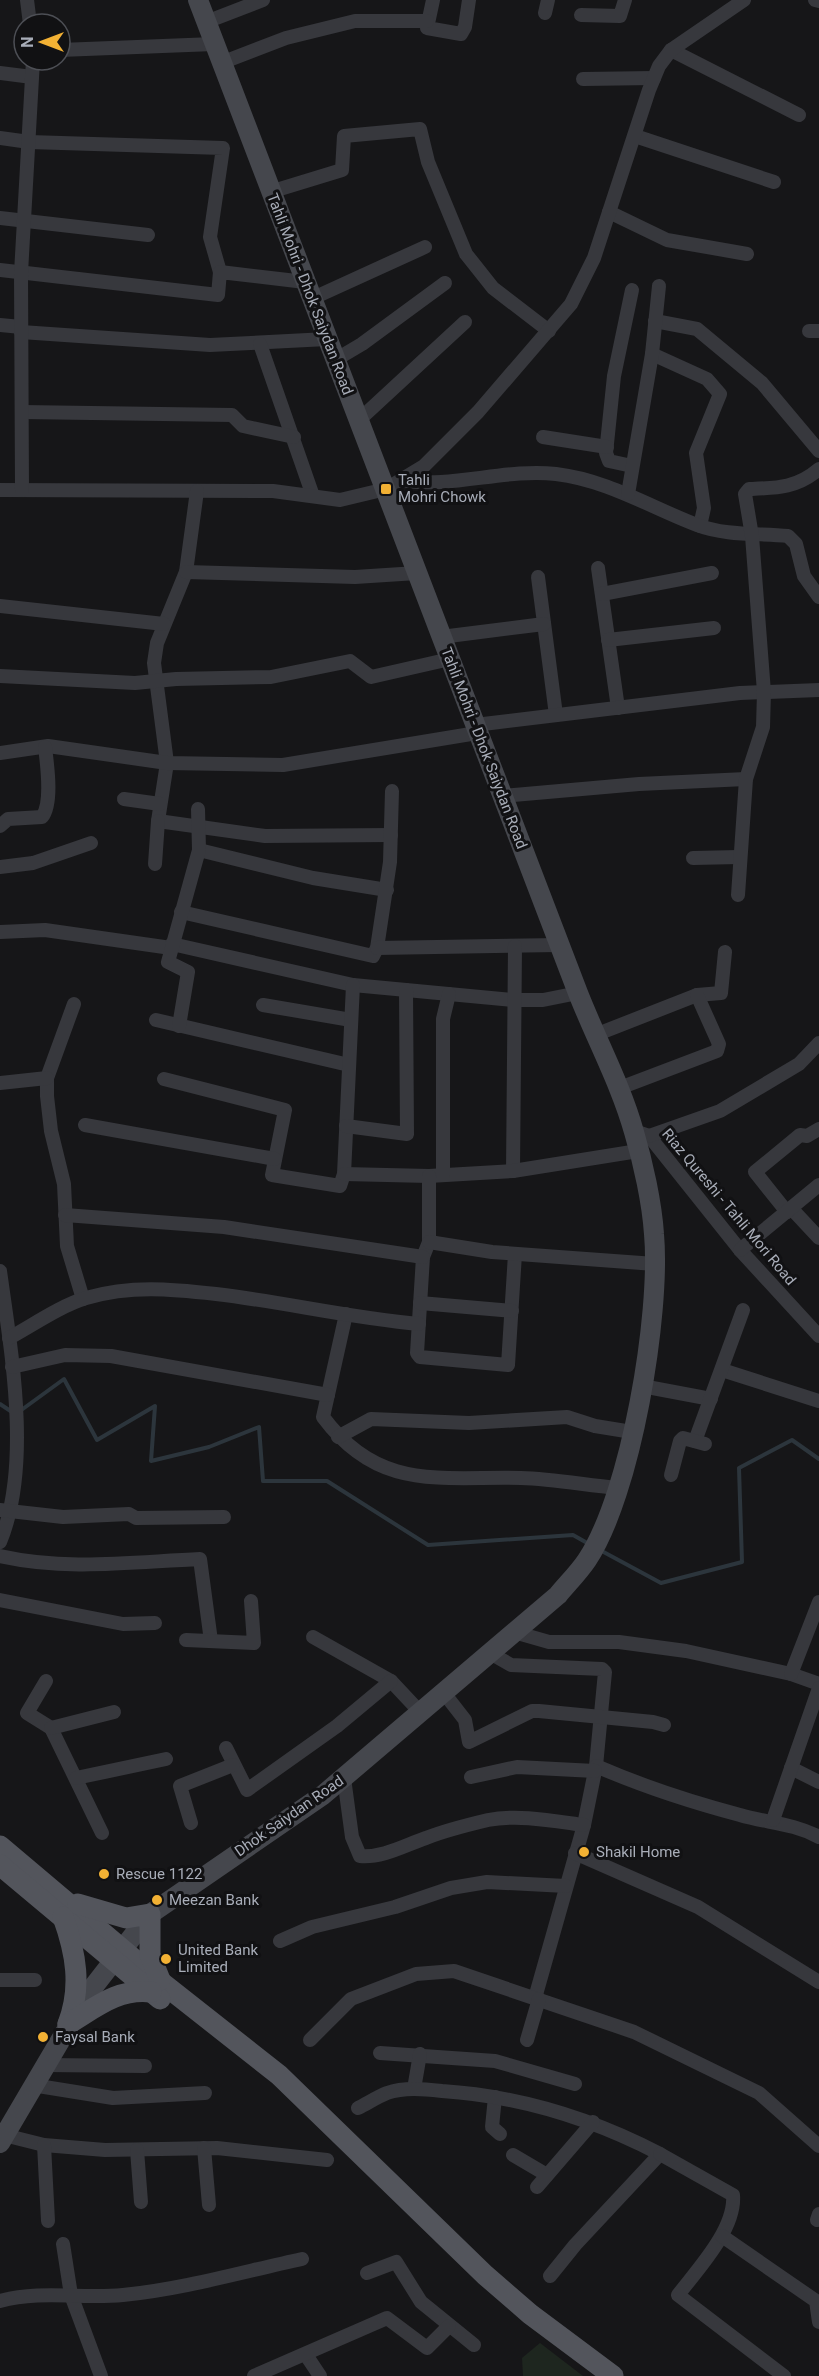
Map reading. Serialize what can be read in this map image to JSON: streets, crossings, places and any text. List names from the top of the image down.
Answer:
{
  "streets": {
    "street": ["Tahli Mohri - Dhok Saiydan Road", "Riaz Qureshi - Tahli Mori Road", "Dhok Saiydan Road"]
  },
  "crossings": [
    ["Tahli Mohri - Dhok Saiydan Road", "Riaz Qureshi - Tahli Mori Road"],
    ["Tahli Mohri - Dhok Saiydan Road", "Dhok Saiydan Road"]
  ],
  "places": {
    "transit": ["Tahli Mohri Chowk"],
    "other": [
      "Shakil Home",
      "Rescue 1122",
      "Meezan Bank",
      "United Bank Limited",
      "Faysal Bank"
    ]
  },
  "north": "left"
}
